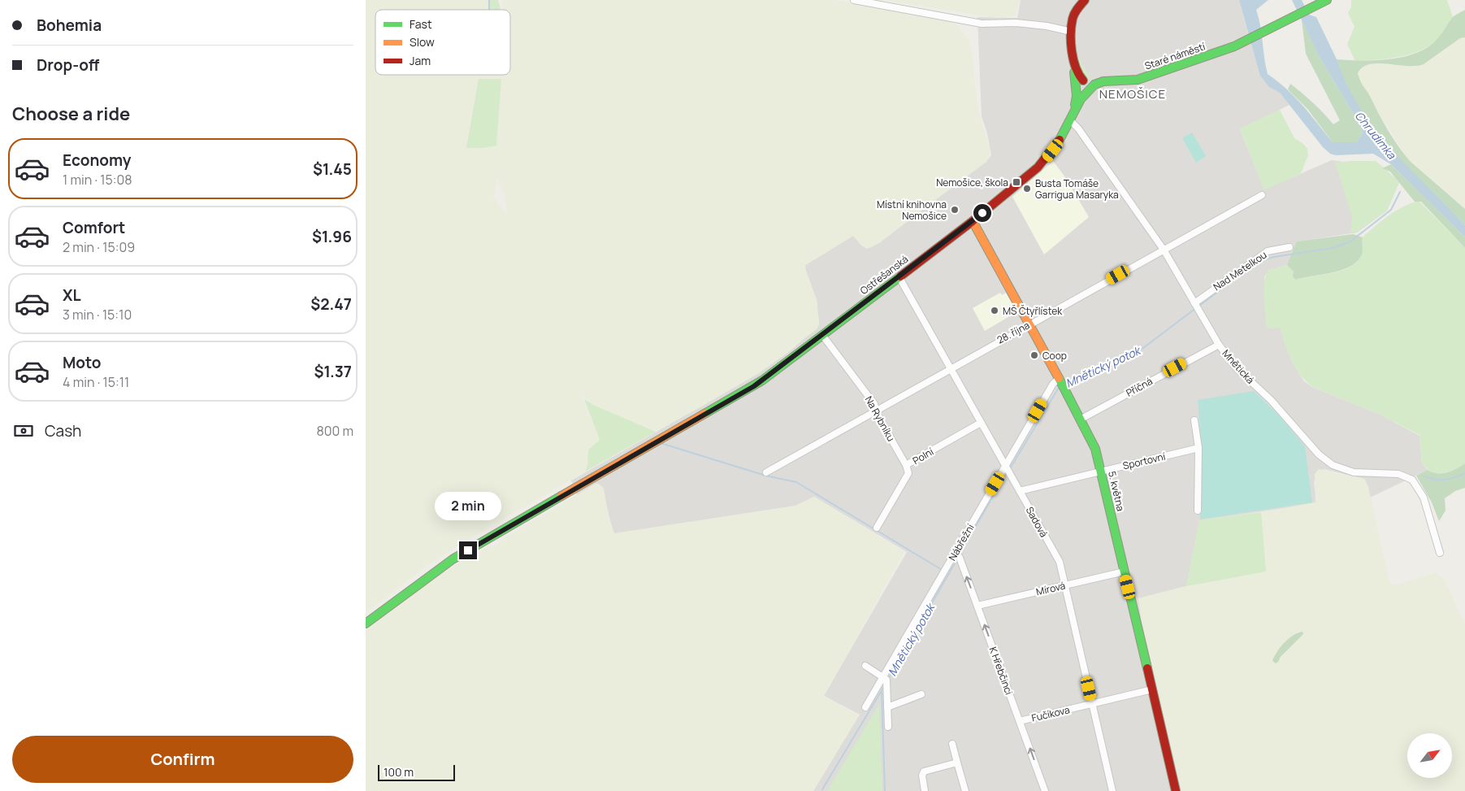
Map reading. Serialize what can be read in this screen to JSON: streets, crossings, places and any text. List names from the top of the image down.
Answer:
{
  "streets": {
    "street": [
      "Staré náměstí",
      "Nad Metelkou",
      "Ostřešanská",
      "28. října",
      "Mnětická",
      "Příčná",
      "Na Rybníku",
      "Polní",
      "Sportovní",
      "5. května",
      "Sadová",
      "Nábřežní",
      "Mírová",
      "K Hřebčinci",
      "Fučíkova"
    ]
  },
  "crossings": [
    ["Staré náměstí", "Ostřešanská"],
    ["Staré náměstí", "Mnětická"],
    ["Nad Metelkou", "Mnětická"],
    ["Ostřešanská", "Mnětická"],
    ["Ostřešanská", "Na Rybníku"],
    ["Ostřešanská", "5. května"],
    ["Ostřešanská", "Sadová"],
    ["28. října", "Mnětická"],
    ["28. října", "Na Rybníku"],
    ["28. října", "5. května"],
    ["28. října", "Sadová"],
    ["Mnětická", "Příčná"],
    ["Příčná", "5. května"],
    ["Na Rybníku", "Polní"],
    ["Polní", "Sadová"],
    ["Sportovní", "5. května"],
    ["Sportovní", "Sadová"],
    ["5. května", "Nábřežní"],
    ["5. května", "Mírová"],
    ["5. května", "Fučíkova"],
    ["Sadová", "Nábřežní"],
    ["Sadová", "Mírová"],
    ["Sadová", "Fučíkova"],
    ["Nábřežní", "K Hřebčinci"],
    ["Mírová", "K Hřebčinci"],
    ["K Hřebčinci", "Fučíkova"]
  ],
  "one_way": ["K Hřebčinci"],
  "districts": ["NEMOŠICE"],
  "water": ["Chrudimka", "Mnětický potok"],
  "places": {
    "transit": ["Nemošice, škola"],
    "other": [
      "Busta Tomáše Garrigua Masaryka",
      "Místní knihovna Nemošice",
      "MŠ Čtyřlístek",
      "Coop"
    ]
  },
  "legend": ["Fast", "Slow", "Jam"],
  "scale_bar": "100 m",
  "north": "top right",
  "page": {
    "banner": ["Bohemia", "Drop-off"],
    "heading": "Choose a ride",
    "list": [
      {
        "name": "Economy",
        "note": "1 min · 15:08",
        "value": "$1.45"
      },
      {
        "name": "Comfort",
        "note": "2 min · 15:09",
        "value": "$1.96"
      },
      {
        "name": "XL",
        "note": "3 min · 15:10",
        "value": "$2.47"
      },
      {
        "name": "Moto",
        "note": "4 min · 15:11",
        "value": "$1.37"
      }
    ],
    "pay": ["Cash", "800 m"],
    "bubble": "2 min",
    "buttons": "Confirm",
    "scale": "100 m"
  }
}
